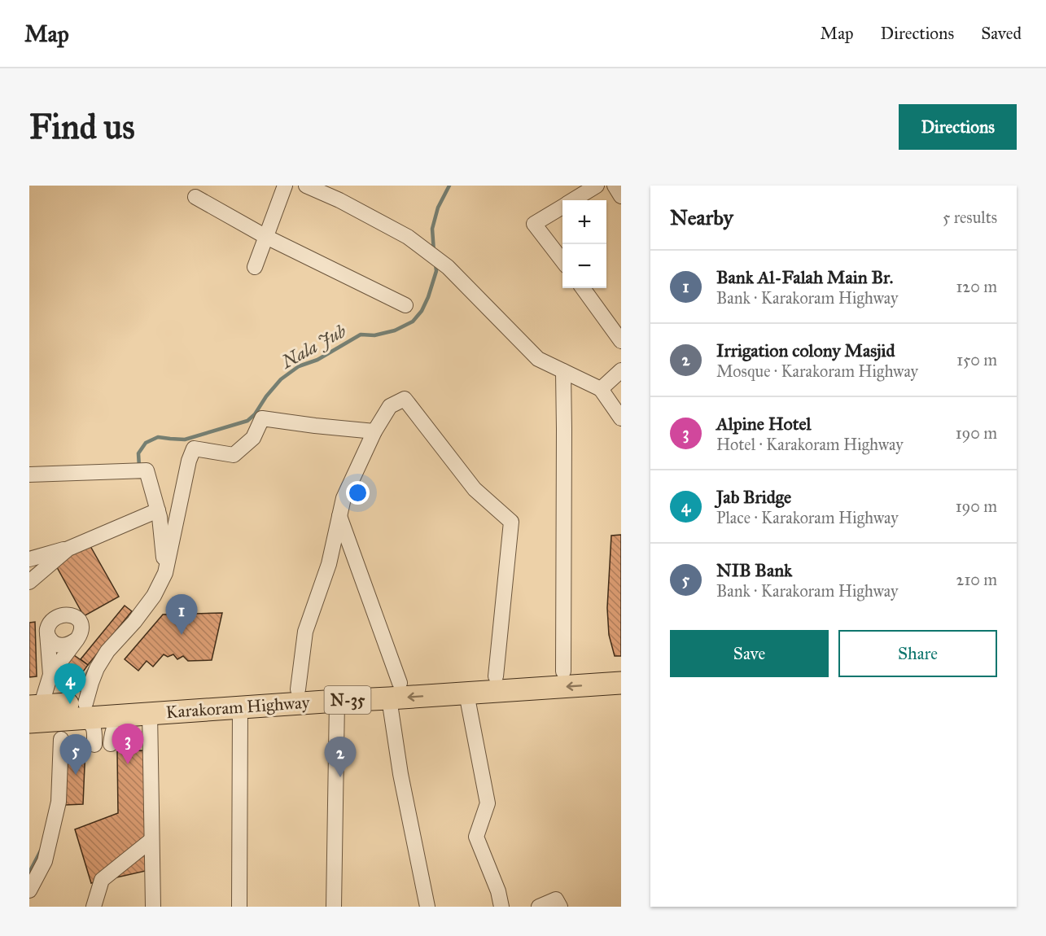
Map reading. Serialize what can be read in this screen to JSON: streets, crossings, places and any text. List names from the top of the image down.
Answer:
{
  "streets": {
    "highway": ["N-35", "Karakoram Highway"]
  },
  "water": ["Nala Jub"],
  "page": {
    "header": "Map",
    "nav": ["Map", "Directions", "Saved"],
    "buttons": [
      "Directions",
      ["Save", "Share"]
    ],
    "title": "Find us",
    "heading": ["Nearby", "5 results"],
    "map_buttons": ["+", "−"],
    "list": [
      {
        "mark": "1",
        "name": "Bank Al-Falah Main Br.",
        "note": "Bank · Karakoram Highway",
        "value": "120 m"
      },
      {
        "mark": "2",
        "name": "Irrigation colony Masjid",
        "note": "Mosque · Karakoram Highway",
        "value": "150 m"
      },
      {
        "mark": "3",
        "name": "Alpine Hotel",
        "note": "Hotel · Karakoram Highway",
        "value": "190 m"
      },
      {
        "mark": "4",
        "name": "Jab Bridge",
        "note": "Place · Karakoram Highway",
        "value": "190 m"
      },
      {
        "mark": "5",
        "name": "NIB Bank",
        "note": "Bank · Karakoram Highway",
        "value": "210 m"
      }
    ],
    "pins": [
      "1",
      "4",
      "3",
      "5",
      "2"
    ]
  }
}
